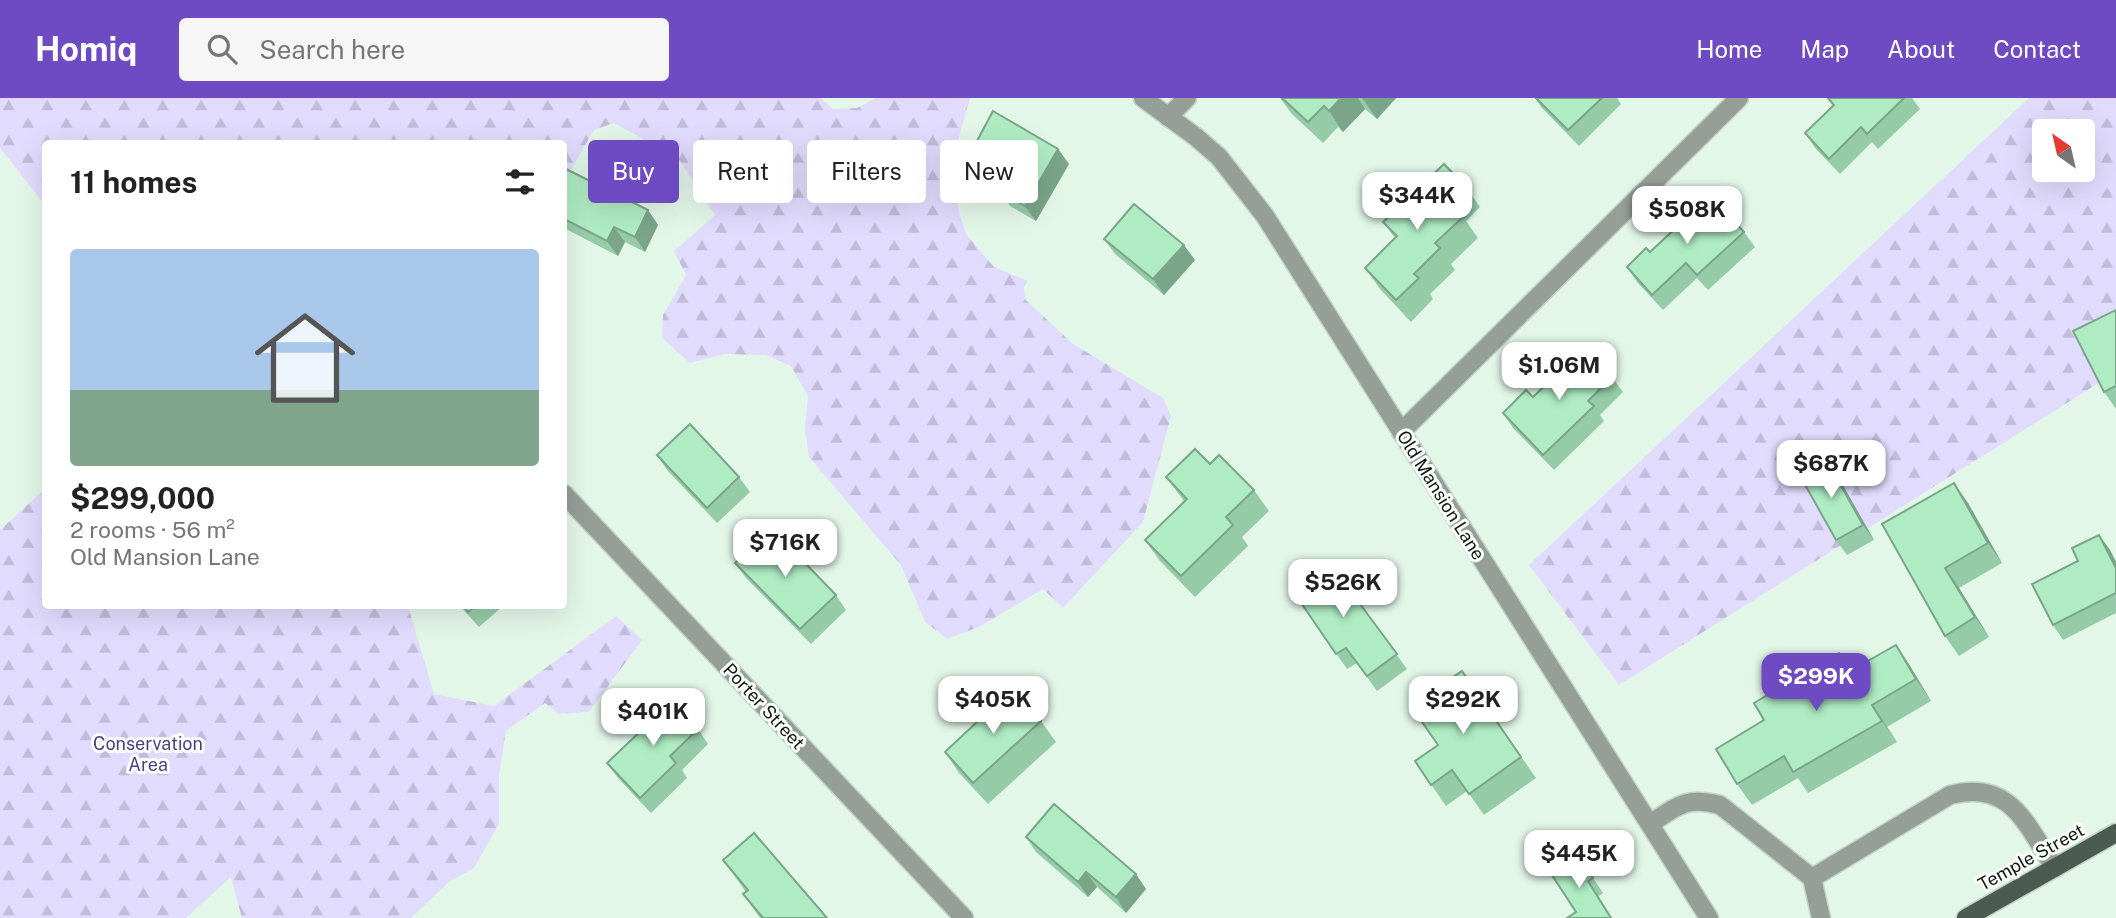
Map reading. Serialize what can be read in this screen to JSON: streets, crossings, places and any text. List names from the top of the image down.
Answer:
{
  "streets": {
    "main road": ["Temple Street"],
    "street": ["Old Mansion Lane", "Porter Street"]
  },
  "parks": ["Conservation Area"],
  "north": "top left",
  "page": {
    "header": "Homiq",
    "search": "Search here",
    "nav": [
      "Home",
      "Map",
      "About",
      "Contact"
    ],
    "chip": [
      "Buy",
      "Rent",
      "Filters",
      "New"
    ],
    "heading": "11 homes",
    "price": [
      "$344K",
      "$508K",
      "$1.06M",
      "$687K",
      "$716K",
      "$526K",
      "$299K",
      "$405K",
      "$292K",
      "$401K",
      "$445K"
    ],
    "list": [
      {
        "name": "$299,000",
        "note": "2 rooms · 56 m² · Old Mansion Lane"
      }
    ]
  }
}
